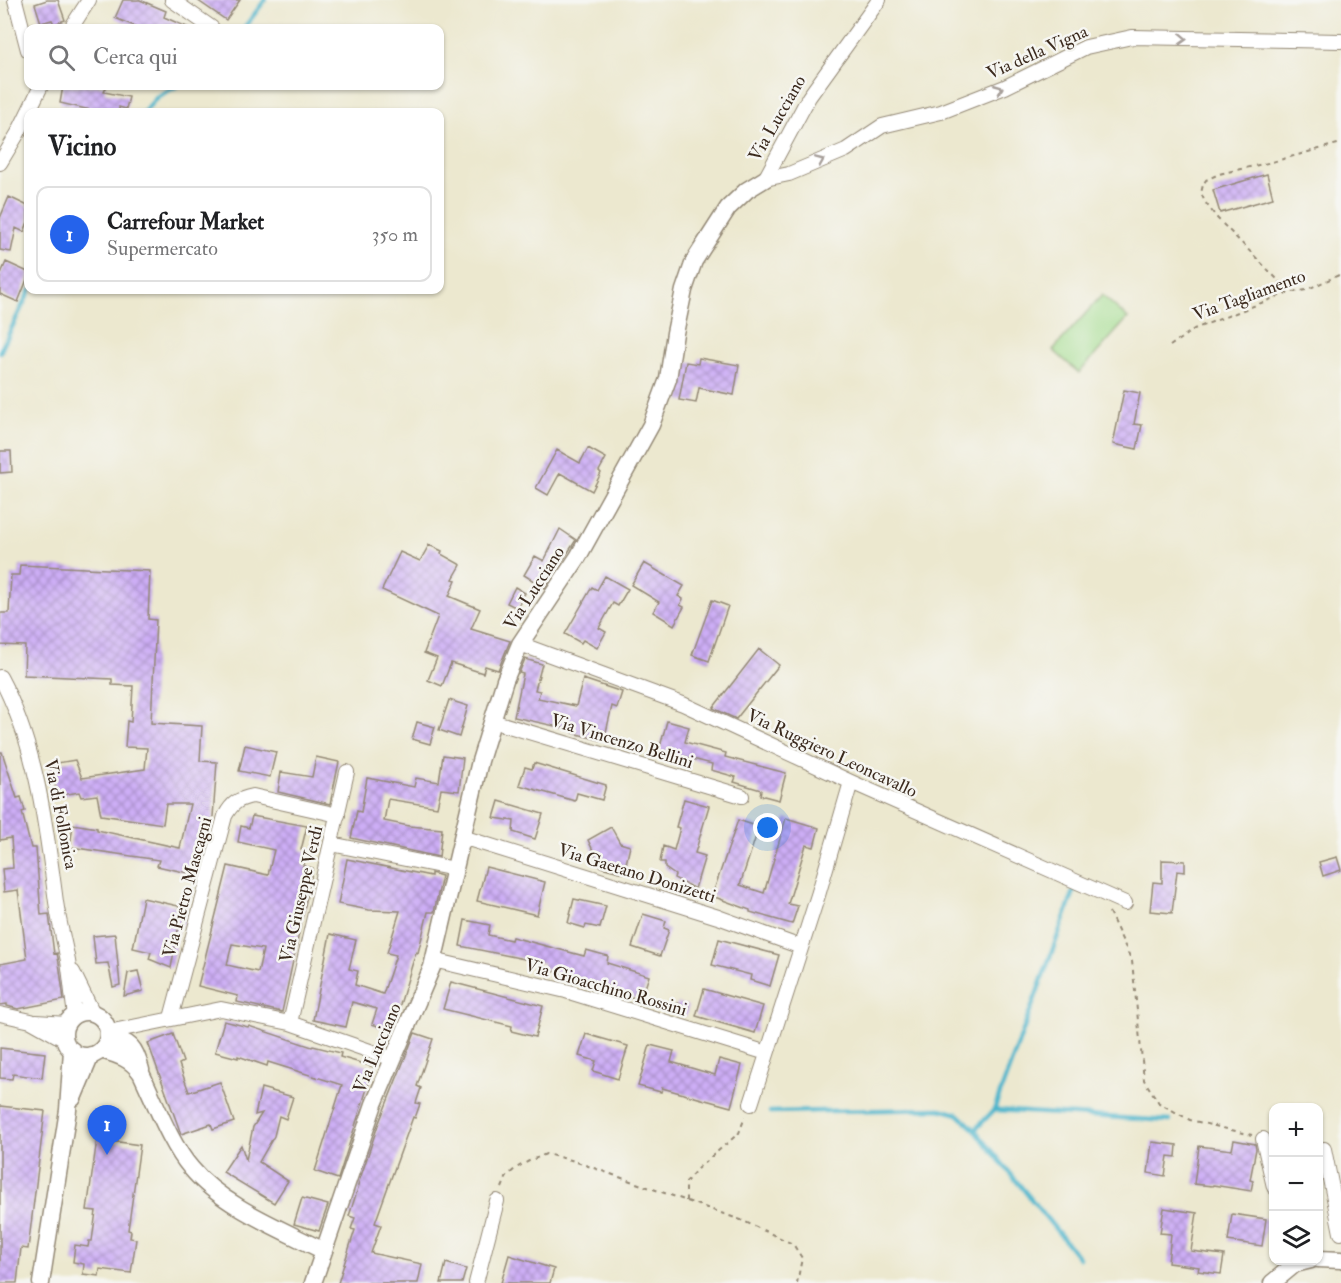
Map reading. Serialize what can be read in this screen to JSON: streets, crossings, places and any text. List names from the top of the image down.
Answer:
{
  "streets": {
    "street": [
      "Via della Vigna",
      "Via Lucciano",
      "Via Vincenzo Bellini",
      "Via Ruggiero Leoncavallo",
      "Via di Follonica",
      "Via Gaetano Donizetti",
      "Via Pietro Mascagni",
      "Via Giuseppe Verdi",
      "Via Gioacchino Rossini"
    ],
    "path": ["Via Tagliamento"]
  },
  "crossings": [
    ["Via della Vigna", "Via Lucciano"],
    ["Via Lucciano", "Via Vincenzo Bellini"],
    ["Via Lucciano", "Via Ruggiero Leoncavallo"],
    ["Via Lucciano", "Via Gaetano Donizetti"],
    ["Via Lucciano", "Via Gioacchino Rossini"],
    ["Via Pietro Mascagni", "Via Giuseppe Verdi"]
  ],
  "one_way": ["Via della Vigna"],
  "page": {
    "search": "Cerca qui",
    "heading": "Vicino",
    "list": [
      {
        "mark": "1",
        "name": "Carrefour Market",
        "note": "Supermercato",
        "value": "350 m"
      }
    ],
    "map_buttons": ["+", "−"],
    "pins": "1"
  }
}
